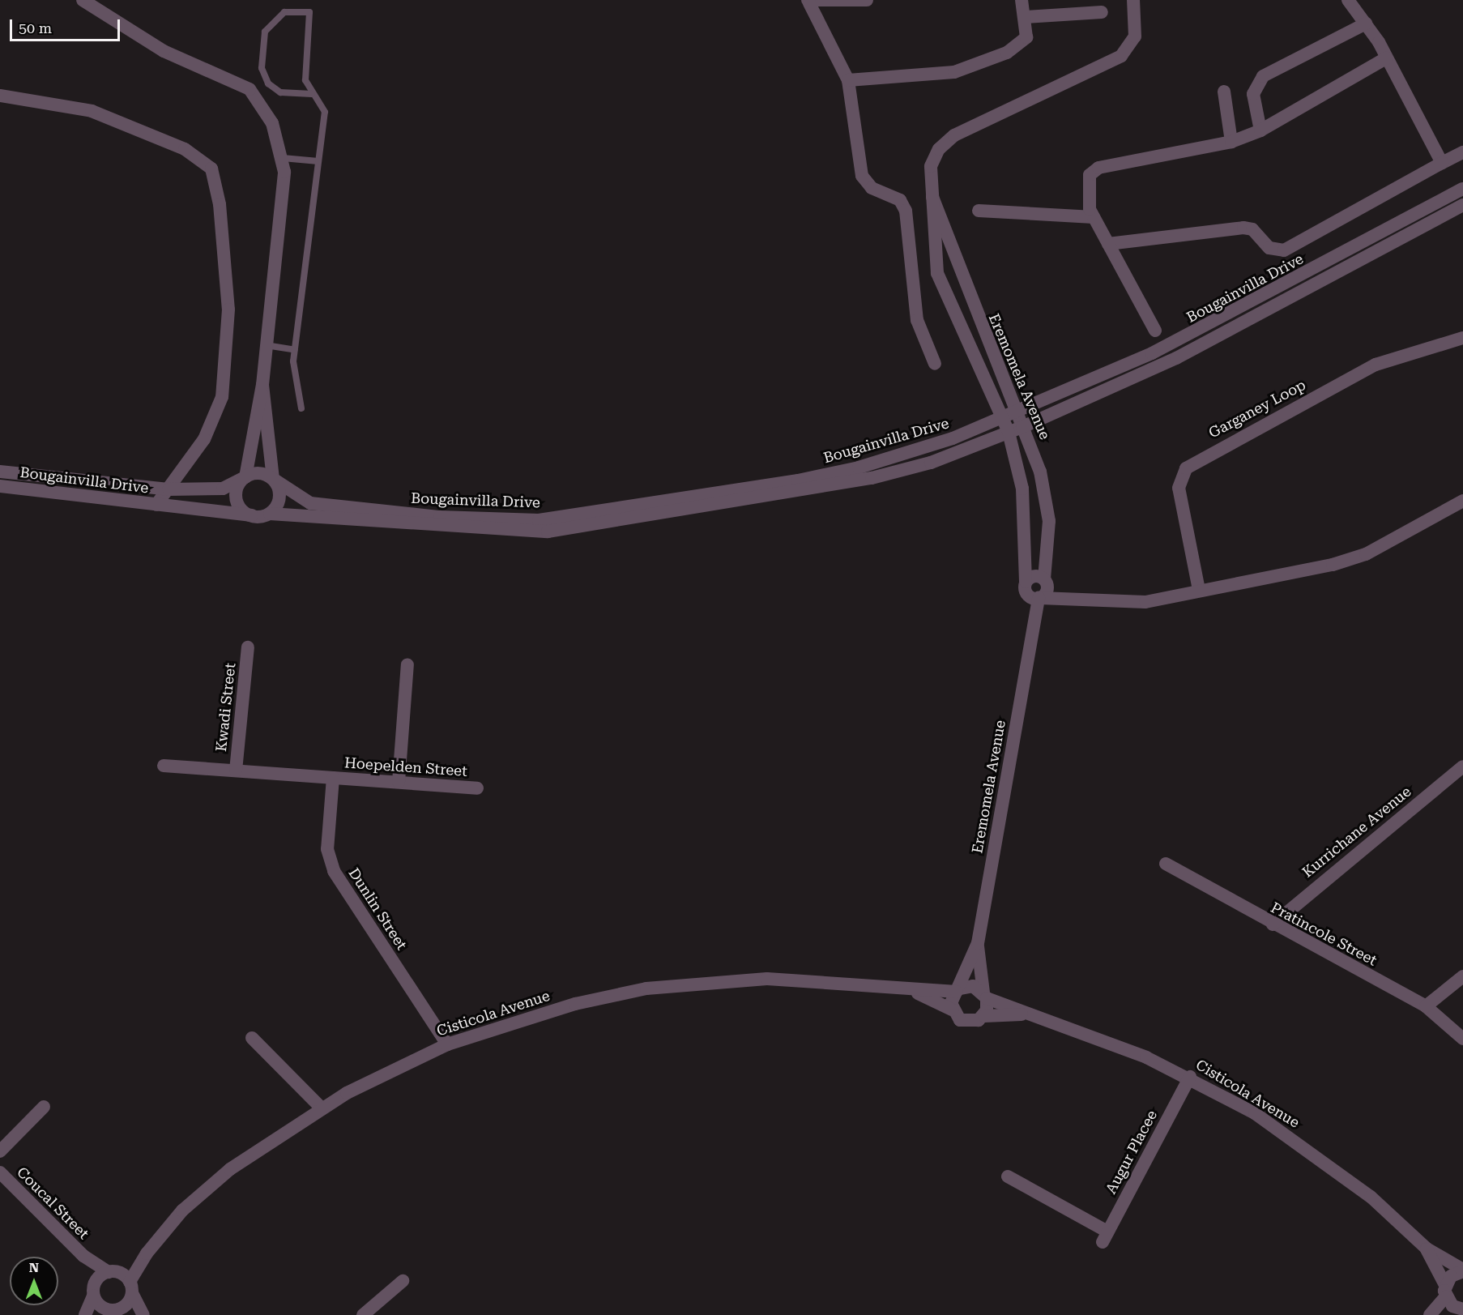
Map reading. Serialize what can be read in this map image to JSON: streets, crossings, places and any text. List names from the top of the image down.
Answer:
{
  "streets": {
    "street": [
      "Bougainvilla Drive",
      "Eremomela Avenue",
      "Garganey Loop",
      "Kwadi Street",
      "Hoepelden Street",
      "Kurrichane Avenue",
      "Dunlin Street",
      "Pratincole Street",
      "Cisticola Avenue",
      "Augur Placee",
      "Coucal Street"
    ]
  },
  "crossings": [
    ["Bougainvilla Drive", "Eremomela Avenue"],
    ["Eremomela Avenue", "Cisticola Avenue"],
    ["Kwadi Street", "Hoepelden Street"],
    ["Kwadi Street", "Dunlin Street"],
    ["Hoepelden Street", "Dunlin Street"],
    ["Kurrichane Avenue", "Pratincole Street"],
    ["Dunlin Street", "Cisticola Avenue"],
    ["Cisticola Avenue", "Augur Placee"],
    ["Cisticola Avenue", "Coucal Street"]
  ],
  "scale_bar": "50 m",
  "north": "top"
}
